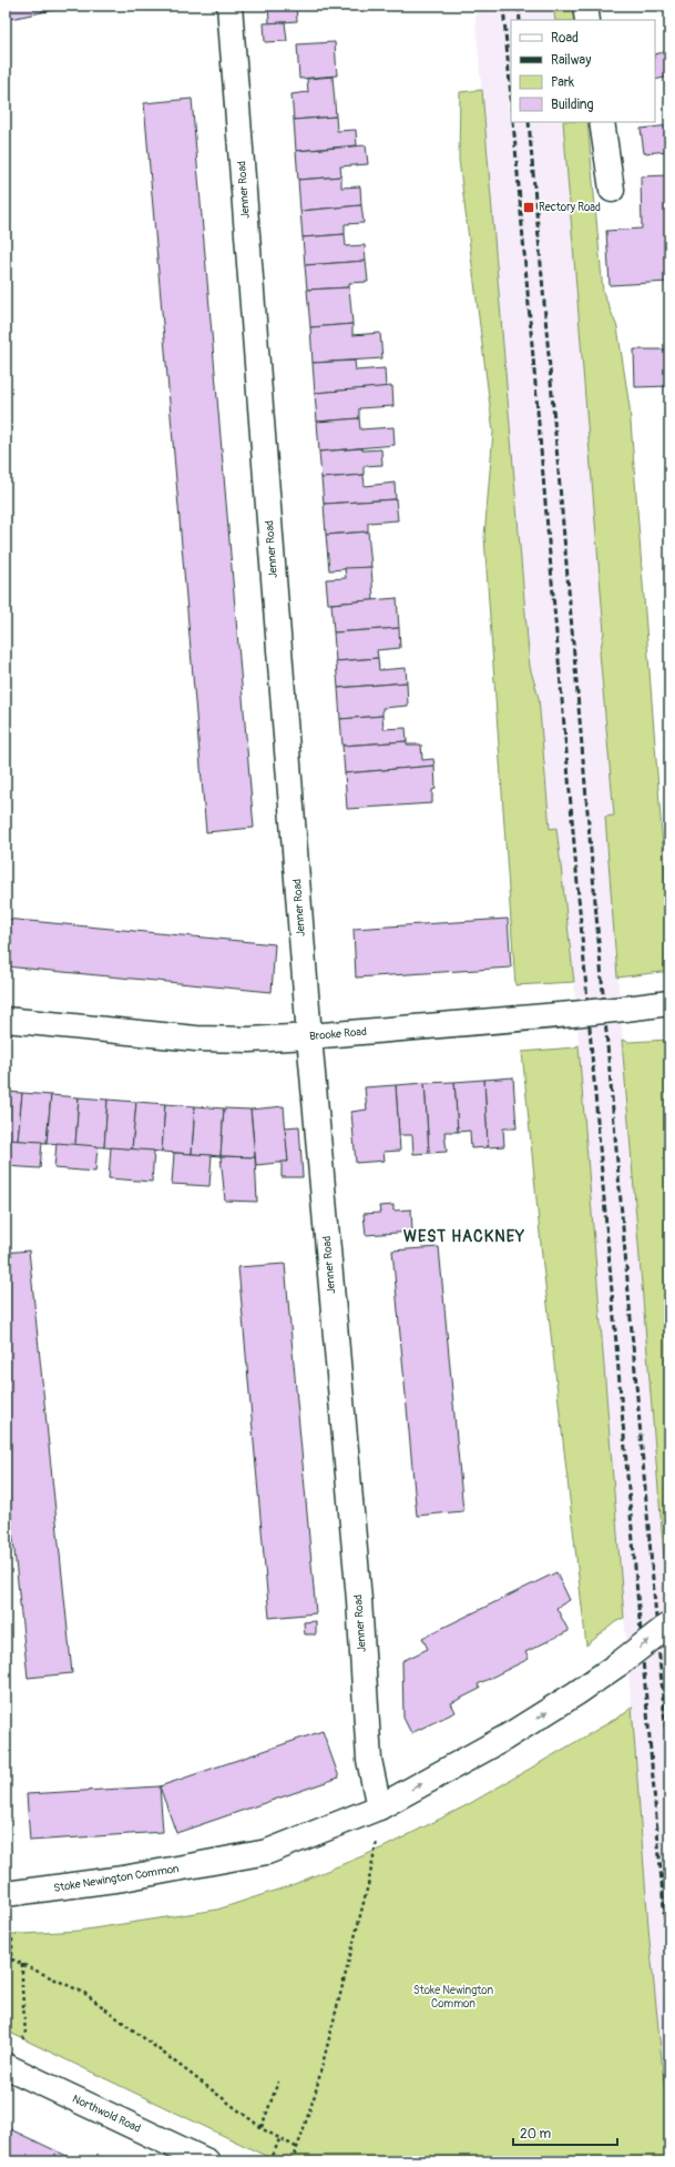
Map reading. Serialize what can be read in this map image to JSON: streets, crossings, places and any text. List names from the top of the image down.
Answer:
{
  "streets": {
    "street": [
      "Jenner Road",
      "Brooke Road",
      "Stoke Newington Common",
      "Northwold Road"
    ]
  },
  "crossings": [
    ["Jenner Road", "Brooke Road"],
    ["Jenner Road", "Stoke Newington Common"]
  ],
  "one_way": ["Stoke Newington Common"],
  "districts": ["WEST HACKNEY"],
  "parks": ["Stoke Newington Common"],
  "places": {
    "transit": ["Rectory Road"]
  },
  "legend": [
    "Road",
    "Railway",
    "Park",
    "Building"
  ],
  "scale_bar": "20 m"
}
